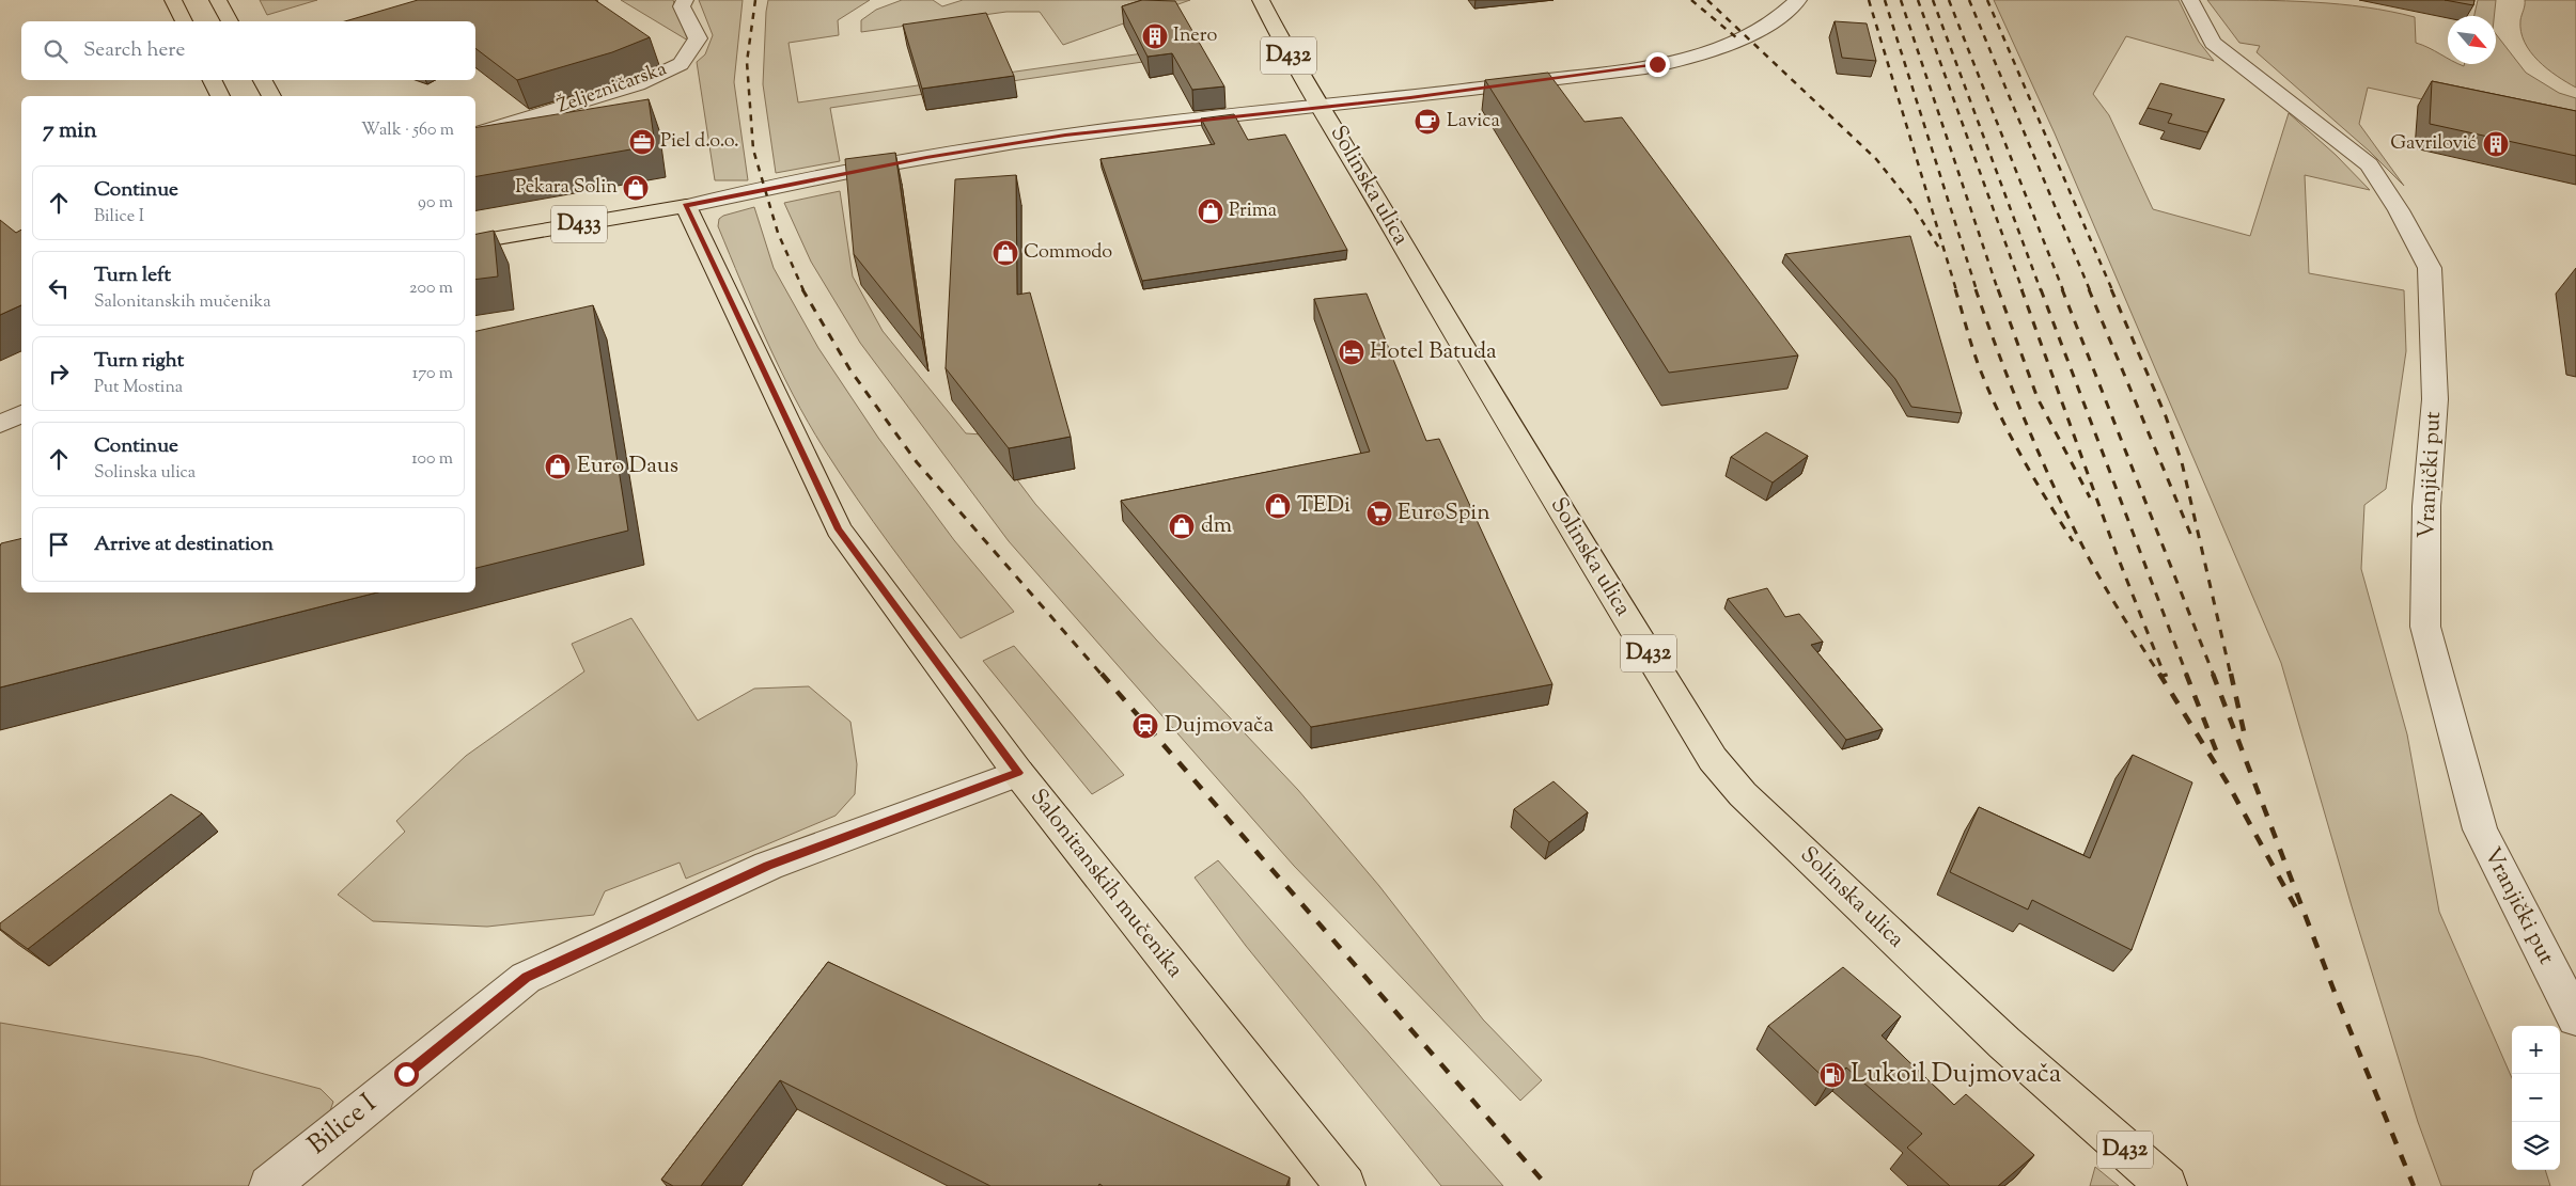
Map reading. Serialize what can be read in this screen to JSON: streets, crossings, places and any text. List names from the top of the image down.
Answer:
{
  "streets": {
    "main road": [
      "D432",
      "Solinska ulica",
      "D433",
      "Salonitanskih mučenika"
    ],
    "street": ["Željezničarska", "Vranjički put", "Bilice I"]
  },
  "crossings": [
    ["D433", "Salonitanskih mučenika"],
    ["Salonitanskih mučenika", "Bilice I"]
  ],
  "places": {
    "building": ["Inero", "Gavrilović"],
    "cafe": ["Lavica"],
    "office": ["Piel d.o.o."],
    "shop": [
      "Pekara Solin",
      "Prima",
      "Commodo",
      "Euro Daus",
      "TEDi",
      "dm"
    ],
    "hotel": ["Hotel Batuda"],
    "supermarket": ["EuroSpin"],
    "station": ["Dujmovača"],
    "fuel station": ["Lukoil Dujmovača"]
  },
  "north": "bottom right",
  "page": {
    "search": "Search here",
    "heading": ["7 min", "Walk · 560 m"],
    "list": [
      ["Continue", "Bilice I", "90 m"],
      ["Turn left", "Salonitanskih mučenika", "200 m"],
      ["Turn right", "Put Mostina", "170 m"],
      ["Continue", "Solinska ulica", "100 m"],
      "Arrive at destination"
    ],
    "map_buttons": ["+", "−"]
  }
}
